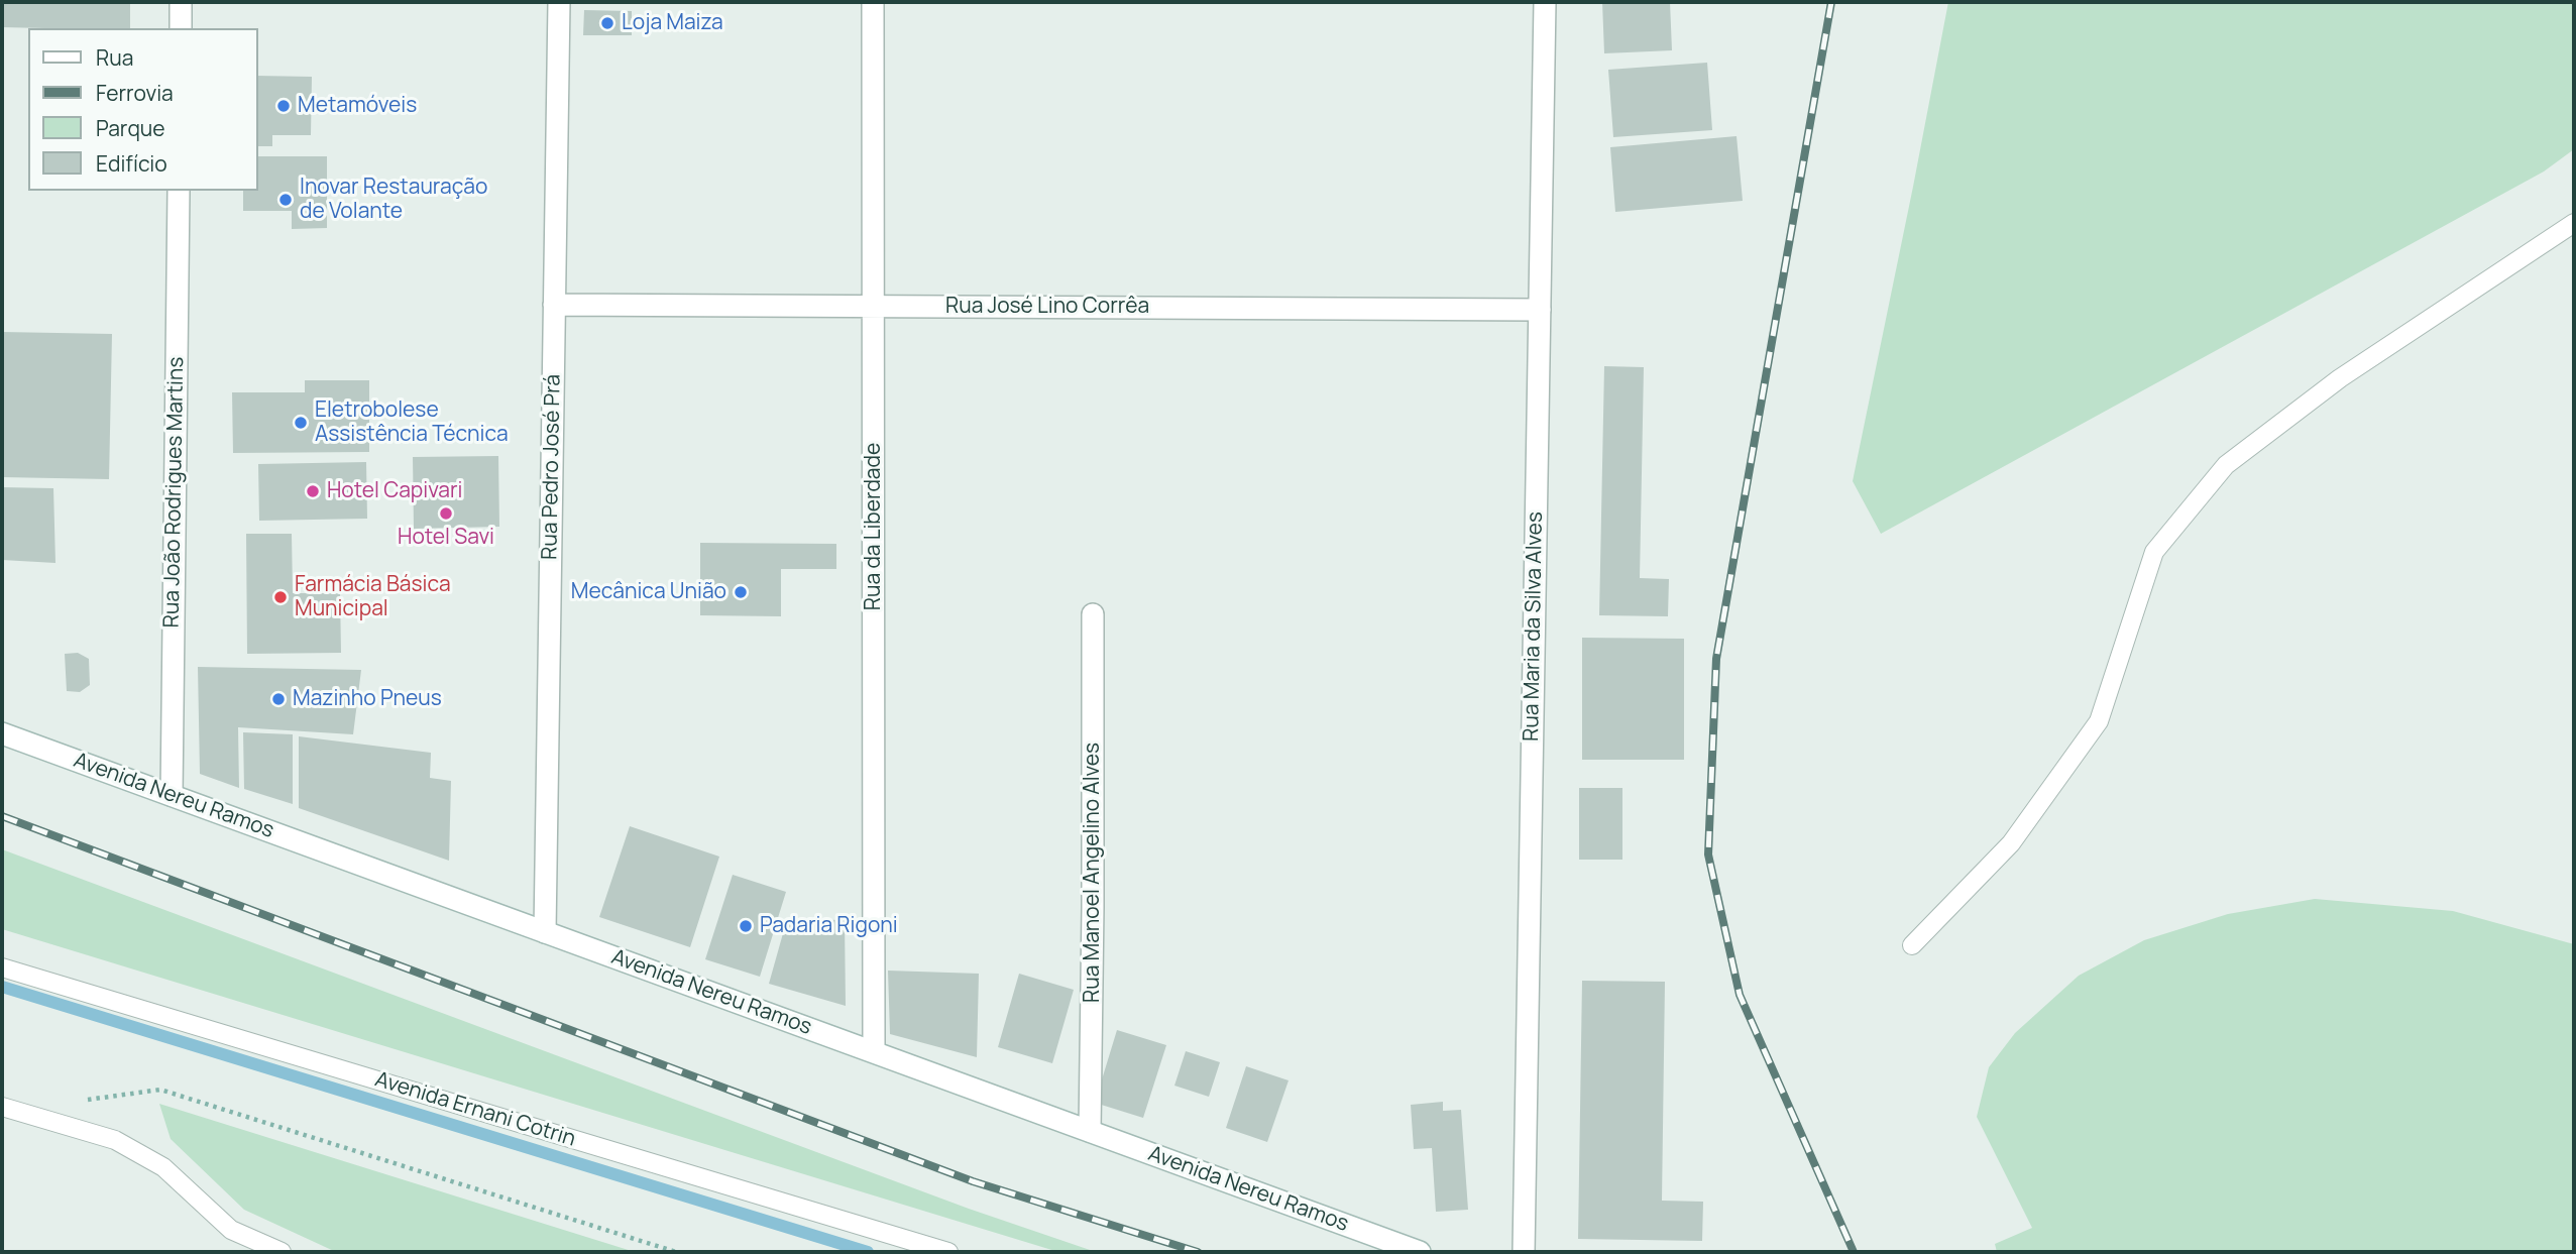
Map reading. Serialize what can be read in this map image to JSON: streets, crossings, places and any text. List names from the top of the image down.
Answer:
{
  "streets": {
    "street": [
      "Rua José Lino Corrêa",
      "Rua Pedro José Prá",
      "Rua João Rodrigues Martins",
      "Rua da Liberdade",
      "Rua Maria da Silva Alves",
      "Avenida Nereu Ramos",
      "Rua Manoel Angelino Alves"
    ],
    "lane": ["Avenida Ernani Cotrin"]
  },
  "crossings": [
    ["Rua José Lino Corrêa", "Rua Pedro José Prá"],
    ["Rua José Lino Corrêa", "Rua da Liberdade"],
    ["Rua José Lino Corrêa", "Rua Maria da Silva Alves"],
    ["Rua Pedro José Prá", "Avenida Nereu Ramos"],
    ["Rua João Rodrigues Martins", "Avenida Nereu Ramos"],
    ["Rua da Liberdade", "Avenida Nereu Ramos"],
    ["Avenida Nereu Ramos", "Rua Manoel Angelino Alves"]
  ],
  "places": [
    "Loja Maiza",
    "Metamóveis",
    "Inovar Restauração de Volante",
    "Eletrobolese Assistência Técnica",
    "Hotel Capivari",
    "Hotel Savi",
    "Mecânica União",
    "Farmácia Básica Municipal",
    "Mazinho Pneus",
    "Padaria Rigoni"
  ],
  "legend": [
    "Rua",
    "Ferrovia",
    "Parque",
    "Edifício"
  ]
}
